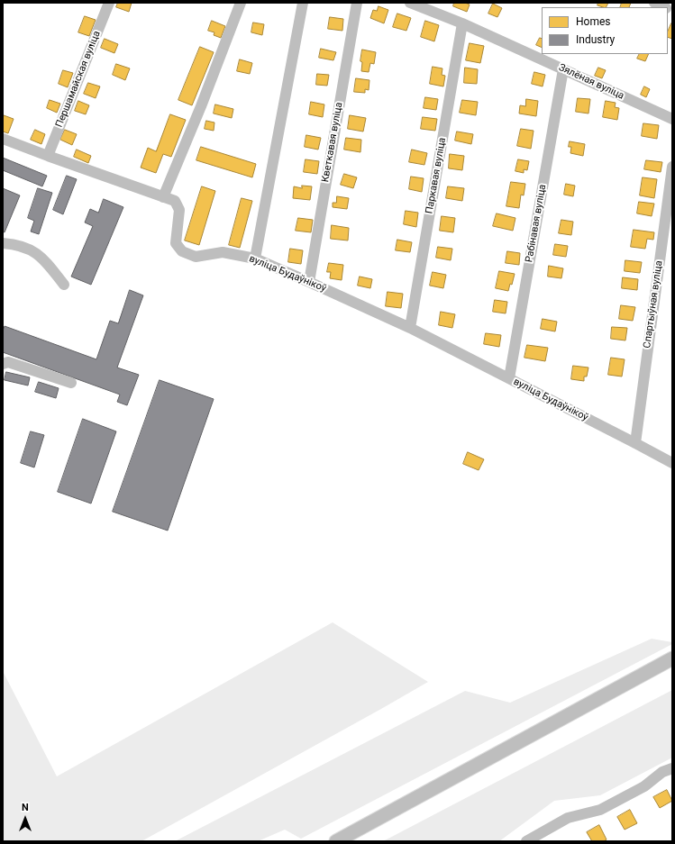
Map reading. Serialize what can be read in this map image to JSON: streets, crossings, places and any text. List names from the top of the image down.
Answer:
{
  "streets": {
    "street": [
      "Першамайская вуліца",
      "Зялёная вуліца",
      "Кветкавая вуліца",
      "Паркавая вуліца",
      "Рабінавая вуліца",
      "вуліца Будаўнікоў",
      "Спартыўная вуліца"
    ]
  },
  "crossings": [
    ["Першамайская вуліца", "вуліца Будаўнікоў"],
    ["Зялёная вуліца", "Паркавая вуліца"],
    ["Зялёная вуліца", "Рабінавая вуліца"],
    ["Кветкавая вуліца", "вуліца Будаўнікоў"],
    ["Паркавая вуліца", "вуліца Будаўнікоў"],
    ["Рабінавая вуліца", "вуліца Будаўнікоў"],
    ["вуліца Будаўнікоў", "Спартыўная вуліца"]
  ],
  "legend": ["Homes", "Industry"],
  "north": "top"
}
